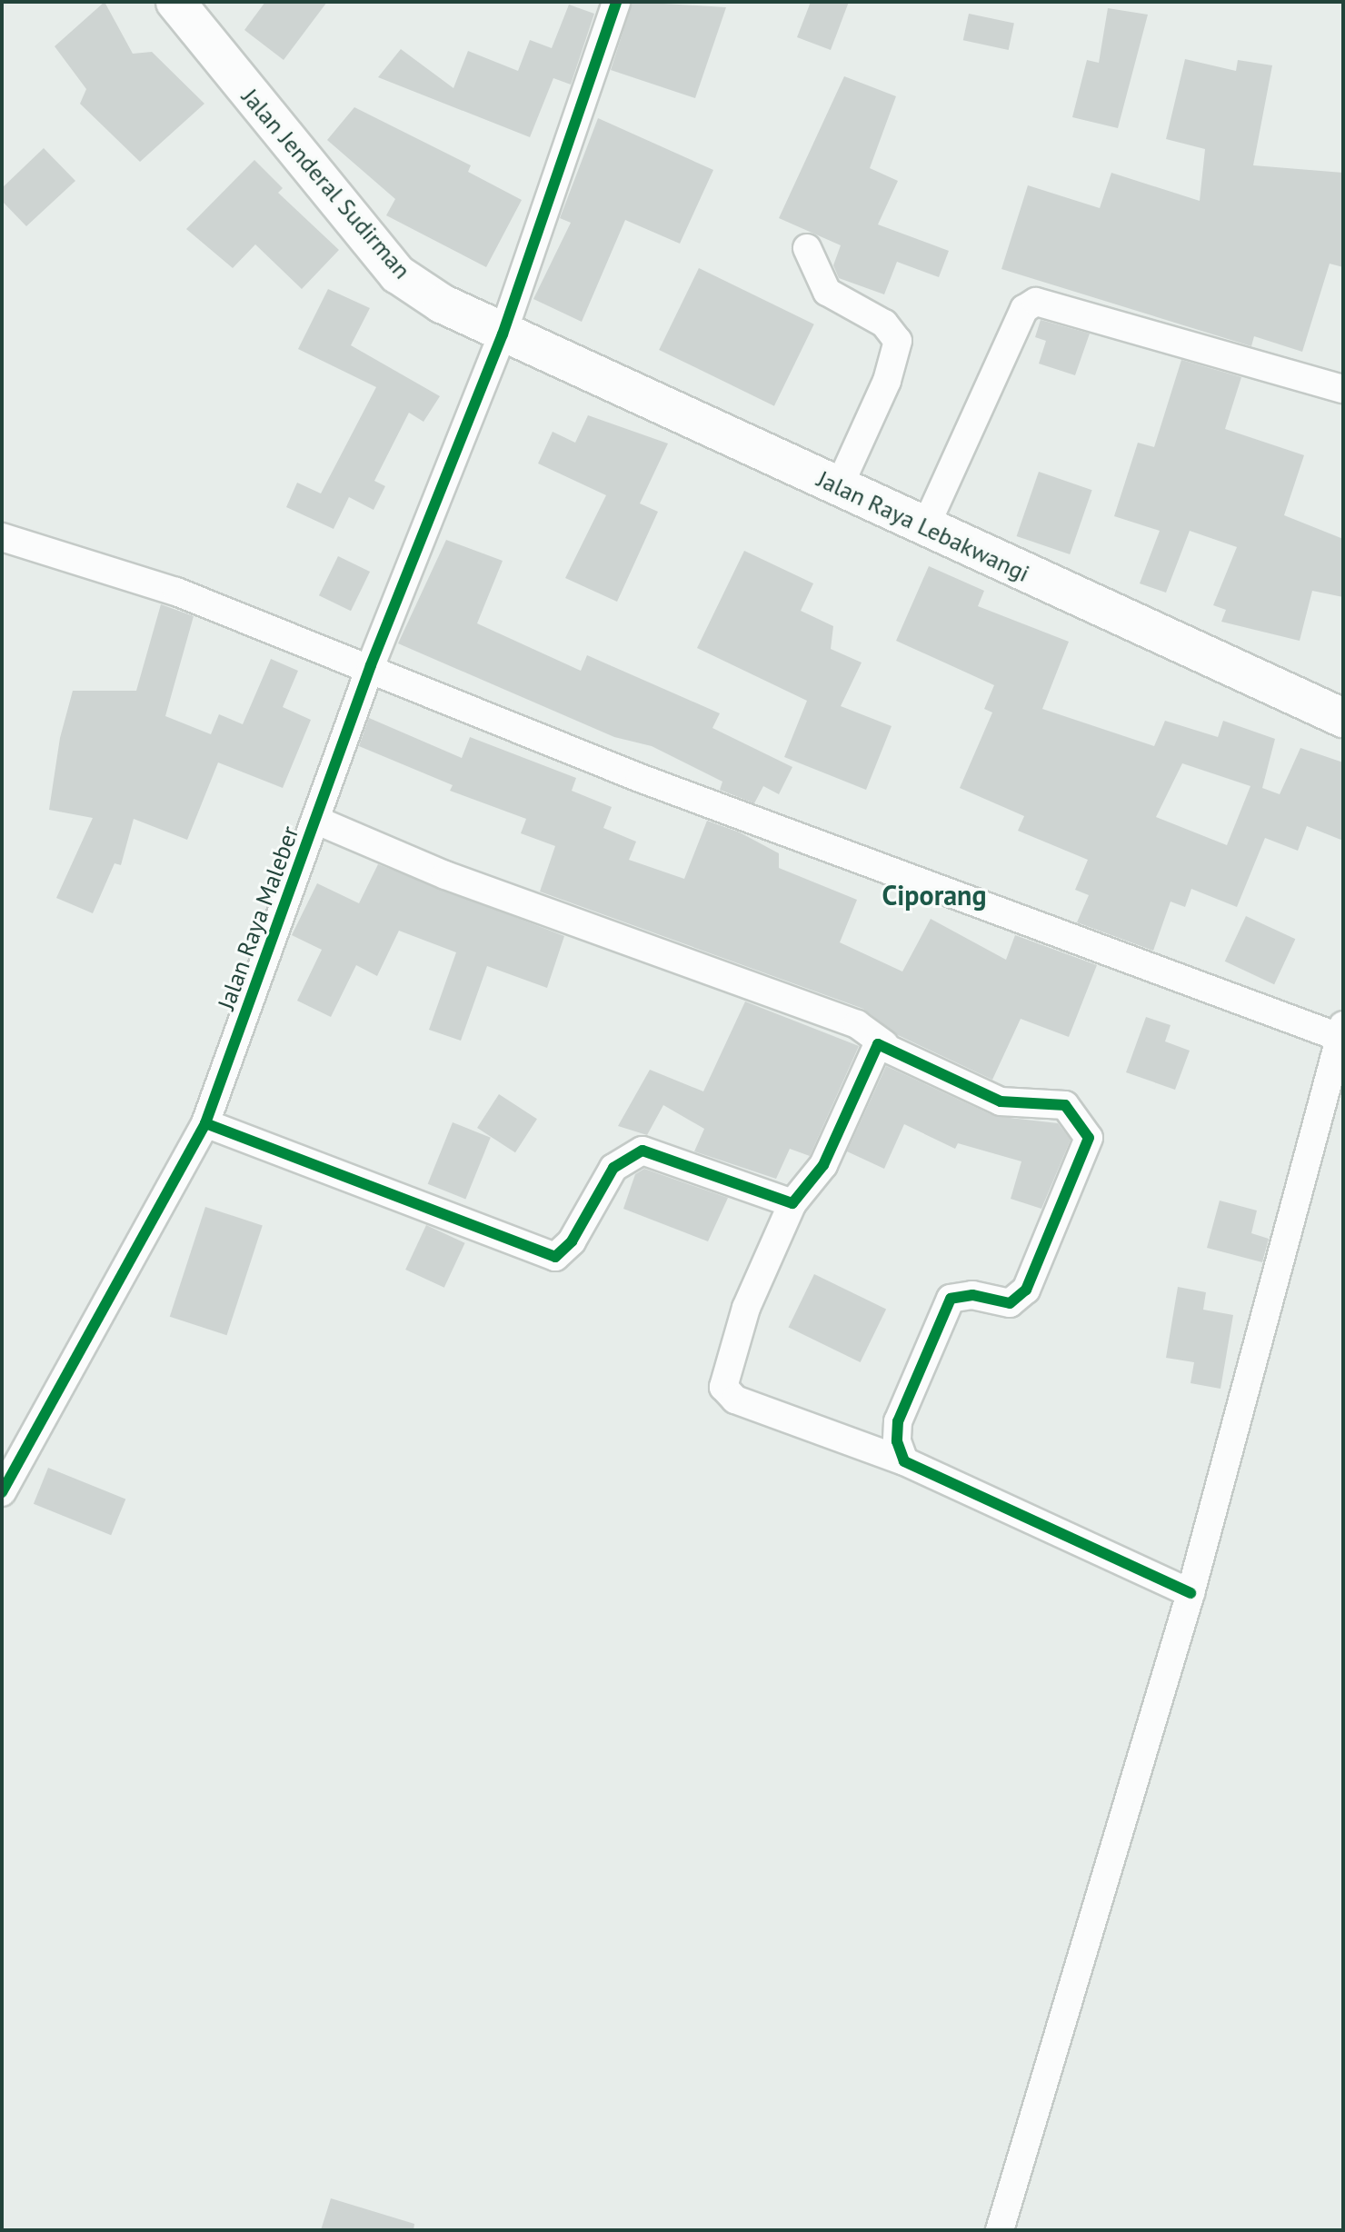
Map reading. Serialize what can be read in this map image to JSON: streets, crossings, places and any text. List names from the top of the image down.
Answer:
{
  "streets": {
    "main road": ["Jalan Jenderal Sudirman", "Jalan Raya Lebakwangi"],
    "street": ["Jalan Raya Maleber"]
  },
  "crossings": [
    ["Jalan Jenderal Sudirman", "Jalan Raya Lebakwangi"],
    ["Jalan Jenderal Sudirman", "Jalan Raya Maleber"],
    ["Jalan Raya Lebakwangi", "Jalan Raya Maleber"]
  ],
  "districts": ["Ciporang"]
}
